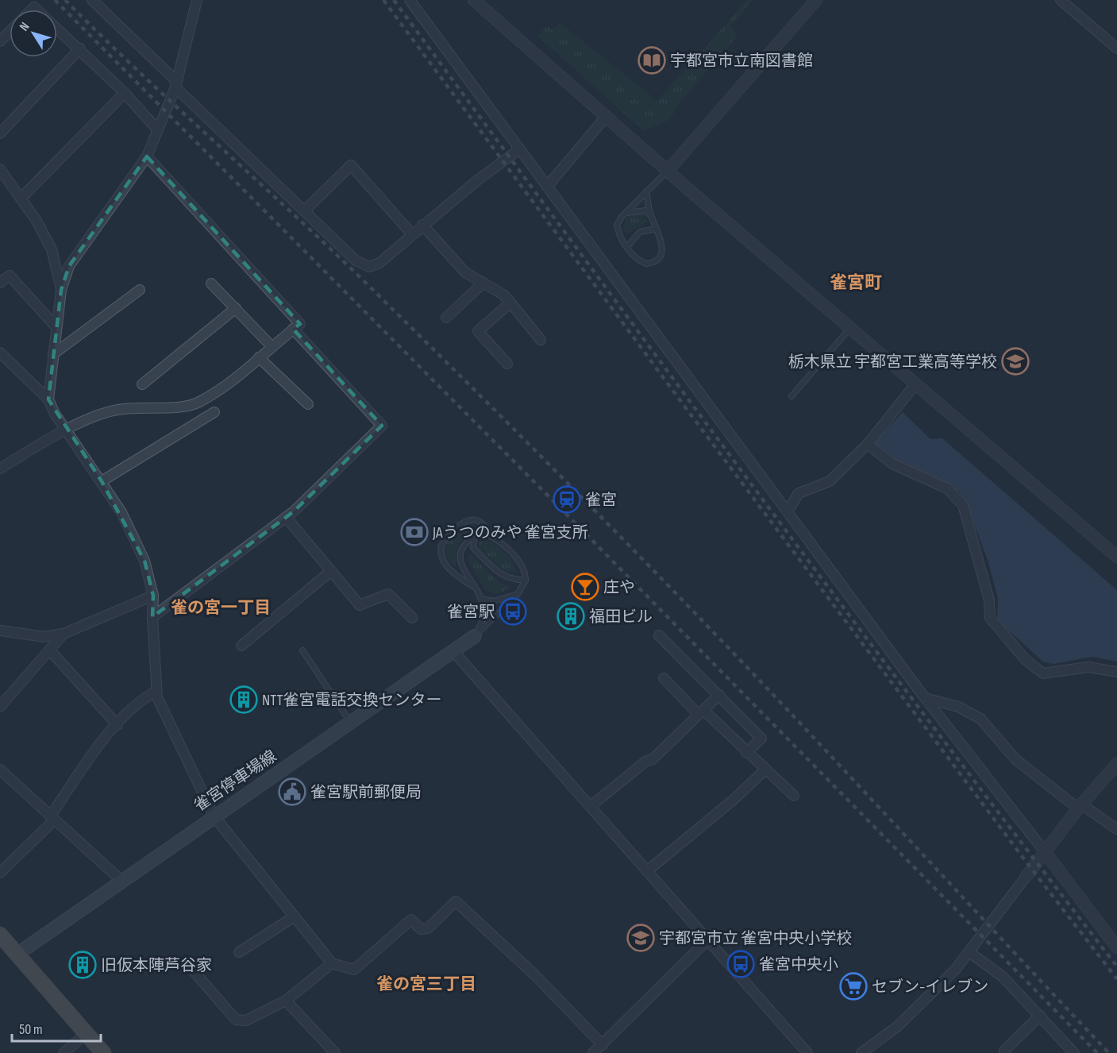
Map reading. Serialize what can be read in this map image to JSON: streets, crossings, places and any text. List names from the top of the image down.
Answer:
{
  "streets": {
    "main road": ["雀宮停車場線"]
  },
  "districts": ["雀宮町", "雀の宮一丁目", "雀の宮三丁目"],
  "places": {
    "library": ["宇都宮市立南図書館"],
    "school or university": ["栃木県立 宇都宮工業高等学校", "宇都宮市立 雀宮中央小学校"],
    "station": ["雀宮"],
    "bank": ["JAうつのみや 雀宮支所"],
    "bar": ["庄や"],
    "bus stop": ["雀宮駅", "雀宮中央小"],
    "building": ["福田ビル", "NTT雀宮電話交換センター", "旧仮本陣芦谷家"],
    "public building": ["雀宮駅前郵便局"],
    "supermarket": ["セブン-イレブン"]
  },
  "scale_bar": "50 m",
  "north": "top left"
}
